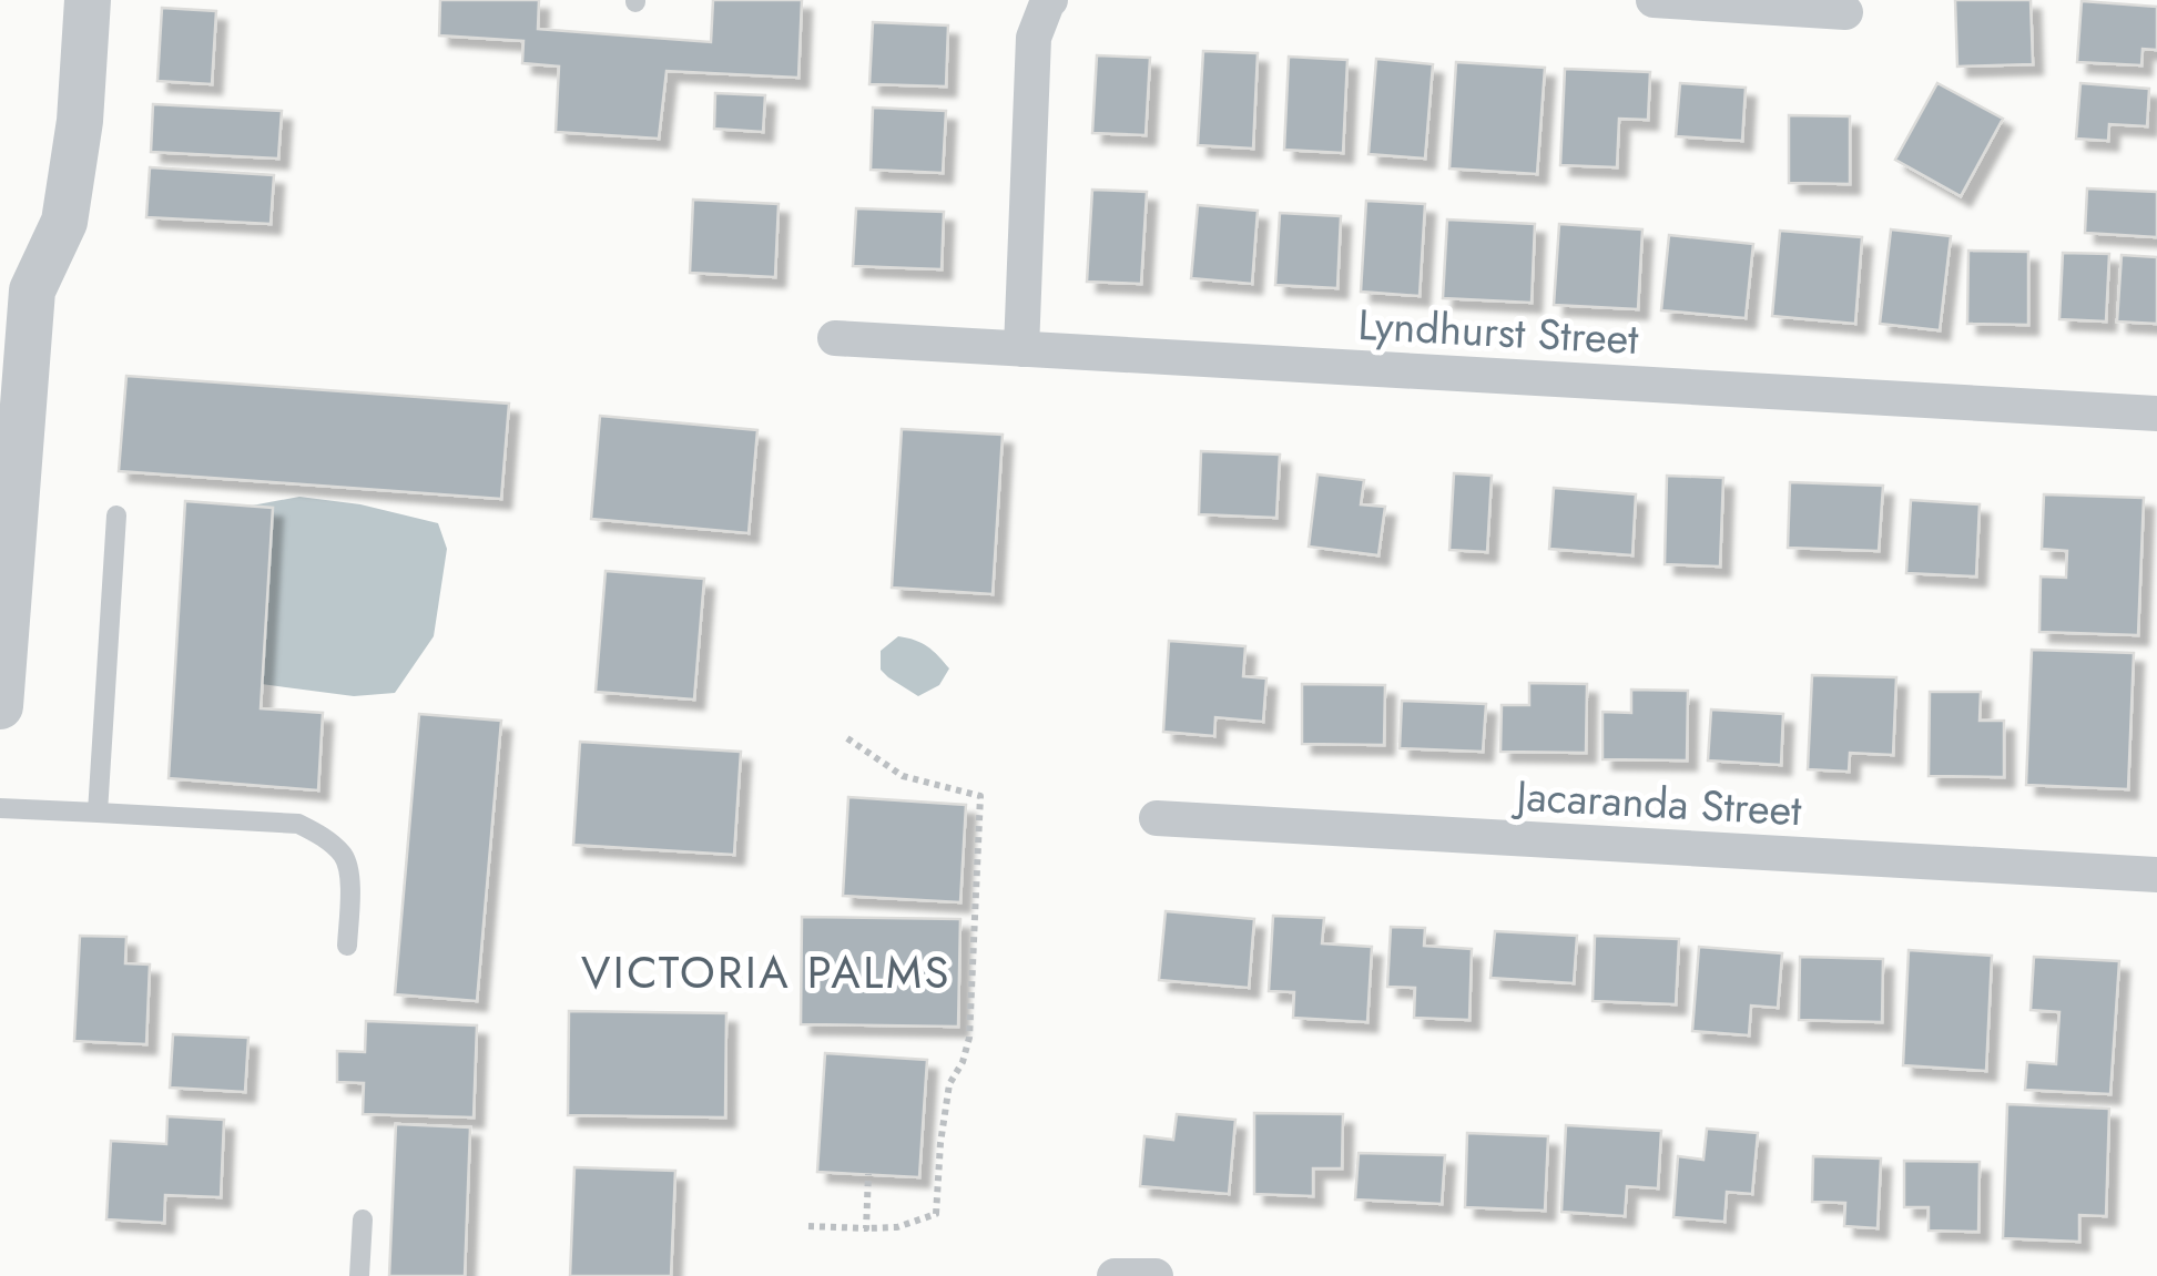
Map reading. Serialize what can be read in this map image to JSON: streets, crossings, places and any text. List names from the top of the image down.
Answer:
{
  "streets": {
    "street": ["Lyndhurst Street", "Jacaranda Street"]
  },
  "districts": ["VICTORIA PALMS"]
}
